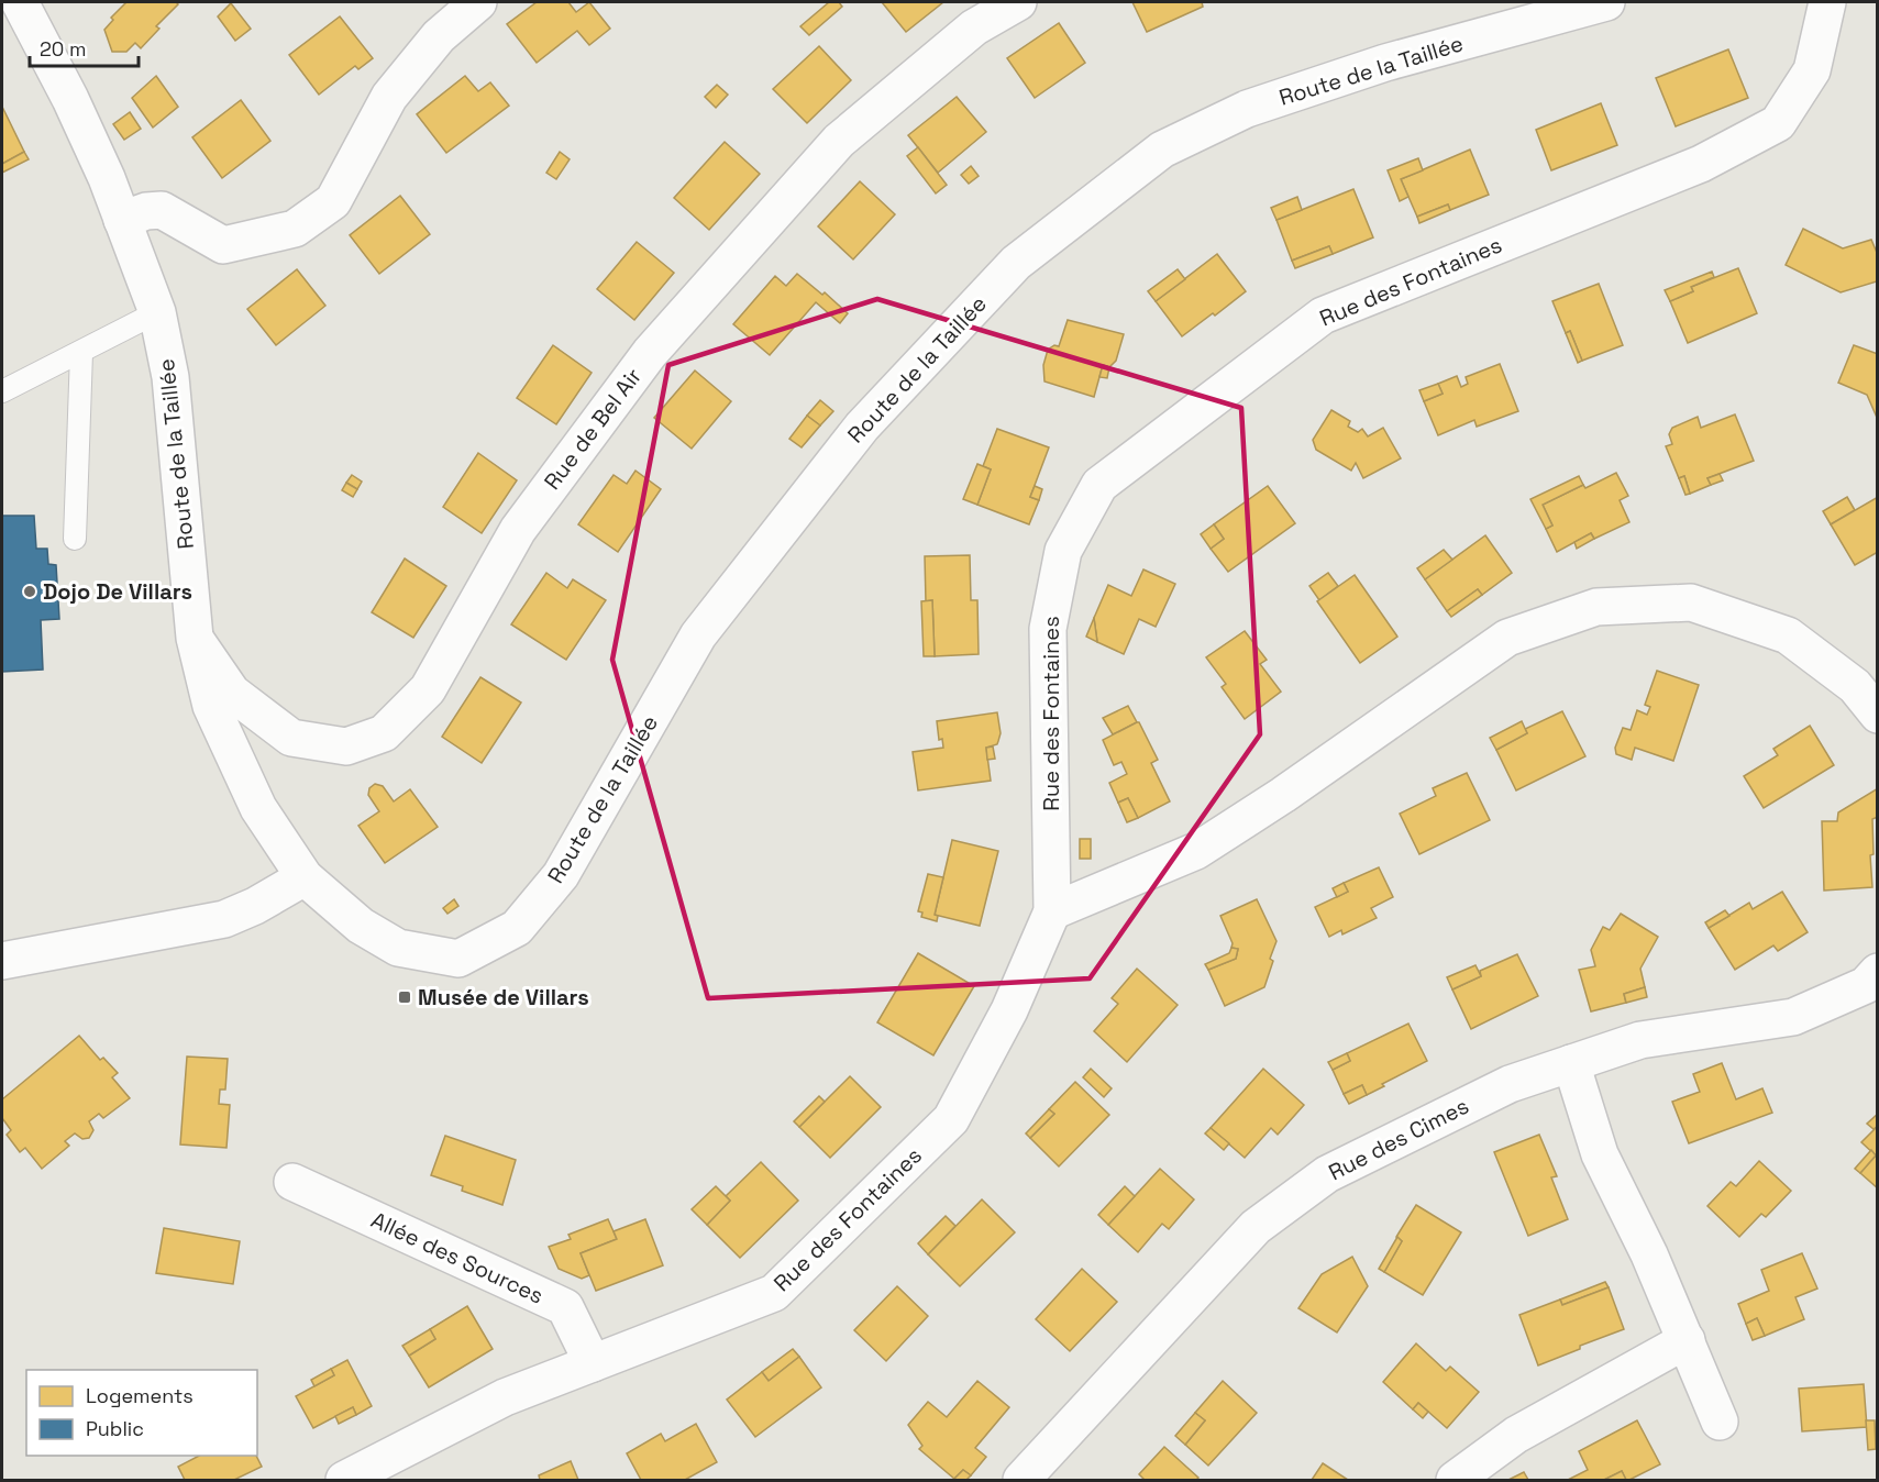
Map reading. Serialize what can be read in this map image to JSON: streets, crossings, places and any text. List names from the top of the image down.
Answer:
{
  "streets": {
    "street": [
      "Route de la Taillée",
      "Rue des Fontaines",
      "Rue de Bel Air",
      "Rue des Cimes",
      "Allée des Sources"
    ]
  },
  "crossings": [
    ["Route de la Taillée", "Rue de Bel Air"],
    ["Rue des Fontaines", "Allée des Sources"]
  ],
  "places": {
    "other": ["Dojo De Villars"],
    "transit": ["Musée de Villars"]
  },
  "legend": ["Logements", "Public"],
  "scale_bar": "20 m"
}
